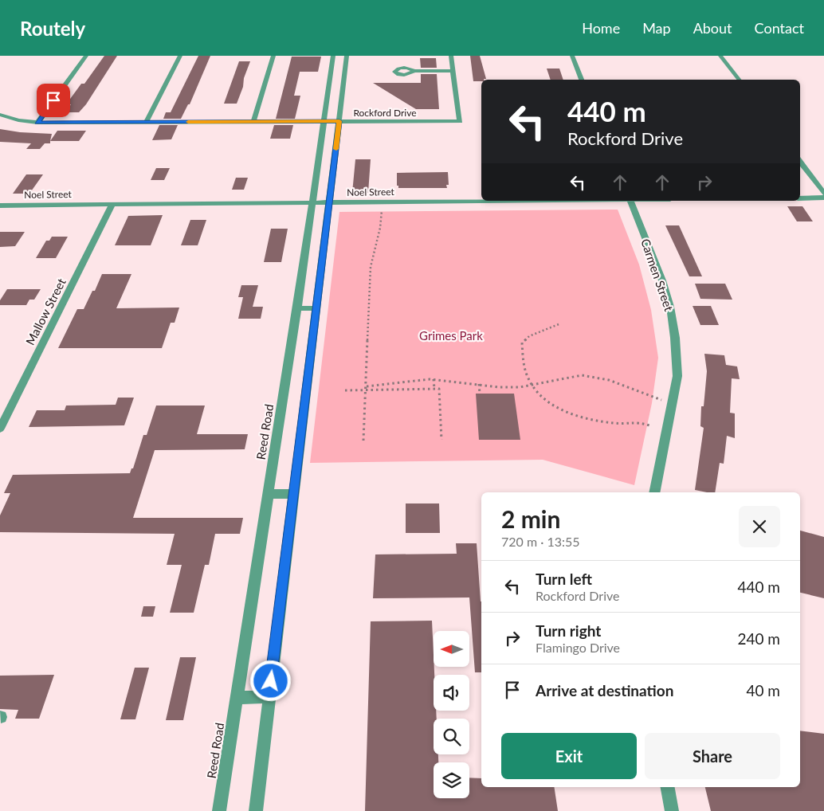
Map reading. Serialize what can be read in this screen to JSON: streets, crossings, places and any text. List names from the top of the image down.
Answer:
{
  "streets": {
    "street": [
      "Rockford Drive",
      "Noel Street",
      "Carmen Street",
      "Mallow Street",
      "Reed Road"
    ]
  },
  "crossings": [
    ["Rockford Drive", "Reed Road"],
    ["Noel Street", "Mallow Street"],
    ["Noel Street", "Reed Road"]
  ],
  "parks": ["Grimes Park"],
  "north": "left",
  "page": {
    "header": "Routely",
    "nav": [
      "Home",
      "Map",
      "About",
      "Contact"
    ],
    "turn": ["440 m", "Rockford Drive"],
    "heading": ["2 min", "720 m · 13:55"],
    "list": [
      {
        "name": "Turn left",
        "note": "Rockford Drive",
        "value": "440 m"
      },
      {
        "name": "Turn right",
        "note": "Flamingo Drive",
        "value": "240 m"
      },
      {
        "name": "Arrive at destination",
        "value": "40 m"
      }
    ],
    "buttons": ["Exit", "Share"]
  }
}
